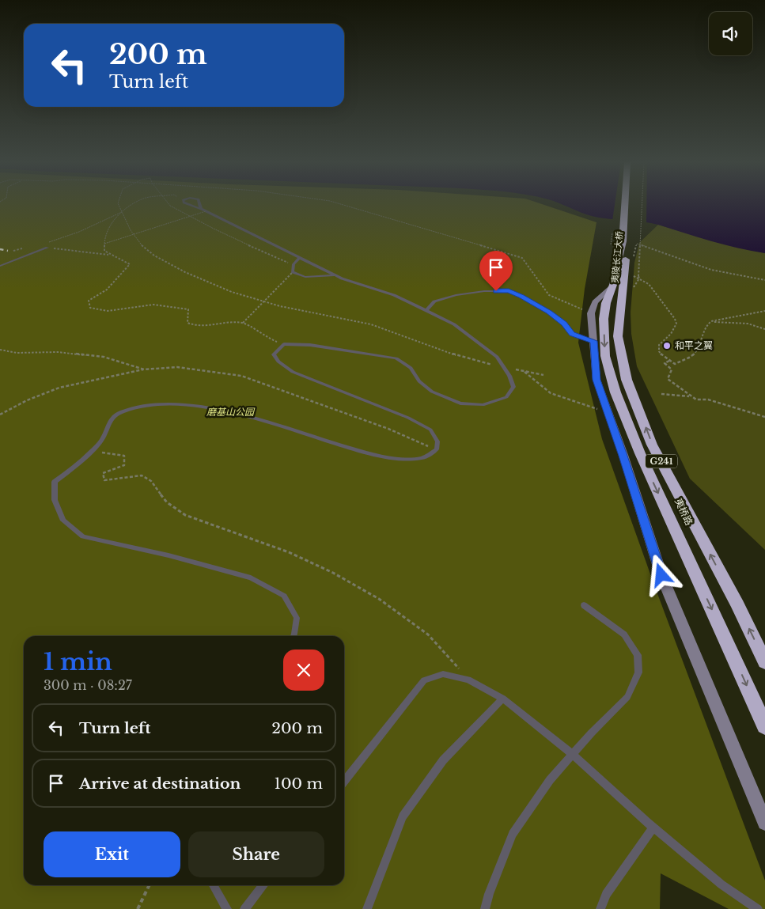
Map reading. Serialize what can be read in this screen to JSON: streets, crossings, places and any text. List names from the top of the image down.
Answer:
{
  "streets": {
    "highway": ["夷陵长江大桥", "G241", "夷桥路"]
  },
  "crossings": [
    ["夷陵长江大桥", "夷桥路"]
  ],
  "parks": ["磨基山公园"],
  "places": ["和平之翼"],
  "page": {
    "turn": ["200 m", "Turn left"],
    "heading": ["1 min", "300 m · 08:27"],
    "list": [
      {
        "name": "Turn left",
        "value": "200 m"
      },
      {
        "name": "Arrive at destination",
        "value": "100 m"
      }
    ],
    "buttons": ["Exit", "Share"]
  }
}
